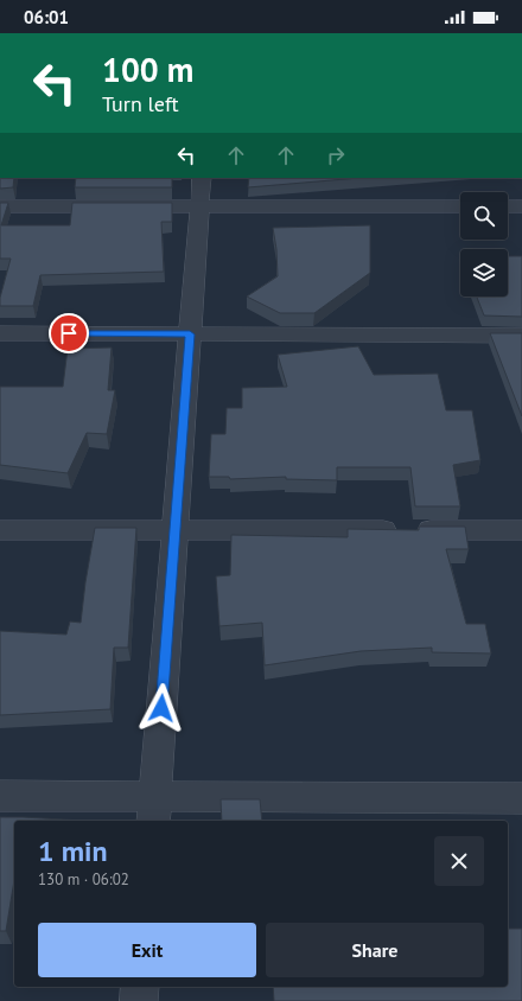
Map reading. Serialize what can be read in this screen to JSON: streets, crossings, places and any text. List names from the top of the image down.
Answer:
{
  "page": {
    "status": "06:01",
    "turn": ["100 m", "Turn left"],
    "heading": ["1 min", "130 m · 06:02"],
    "buttons": ["Exit", "Share"]
  }
}
